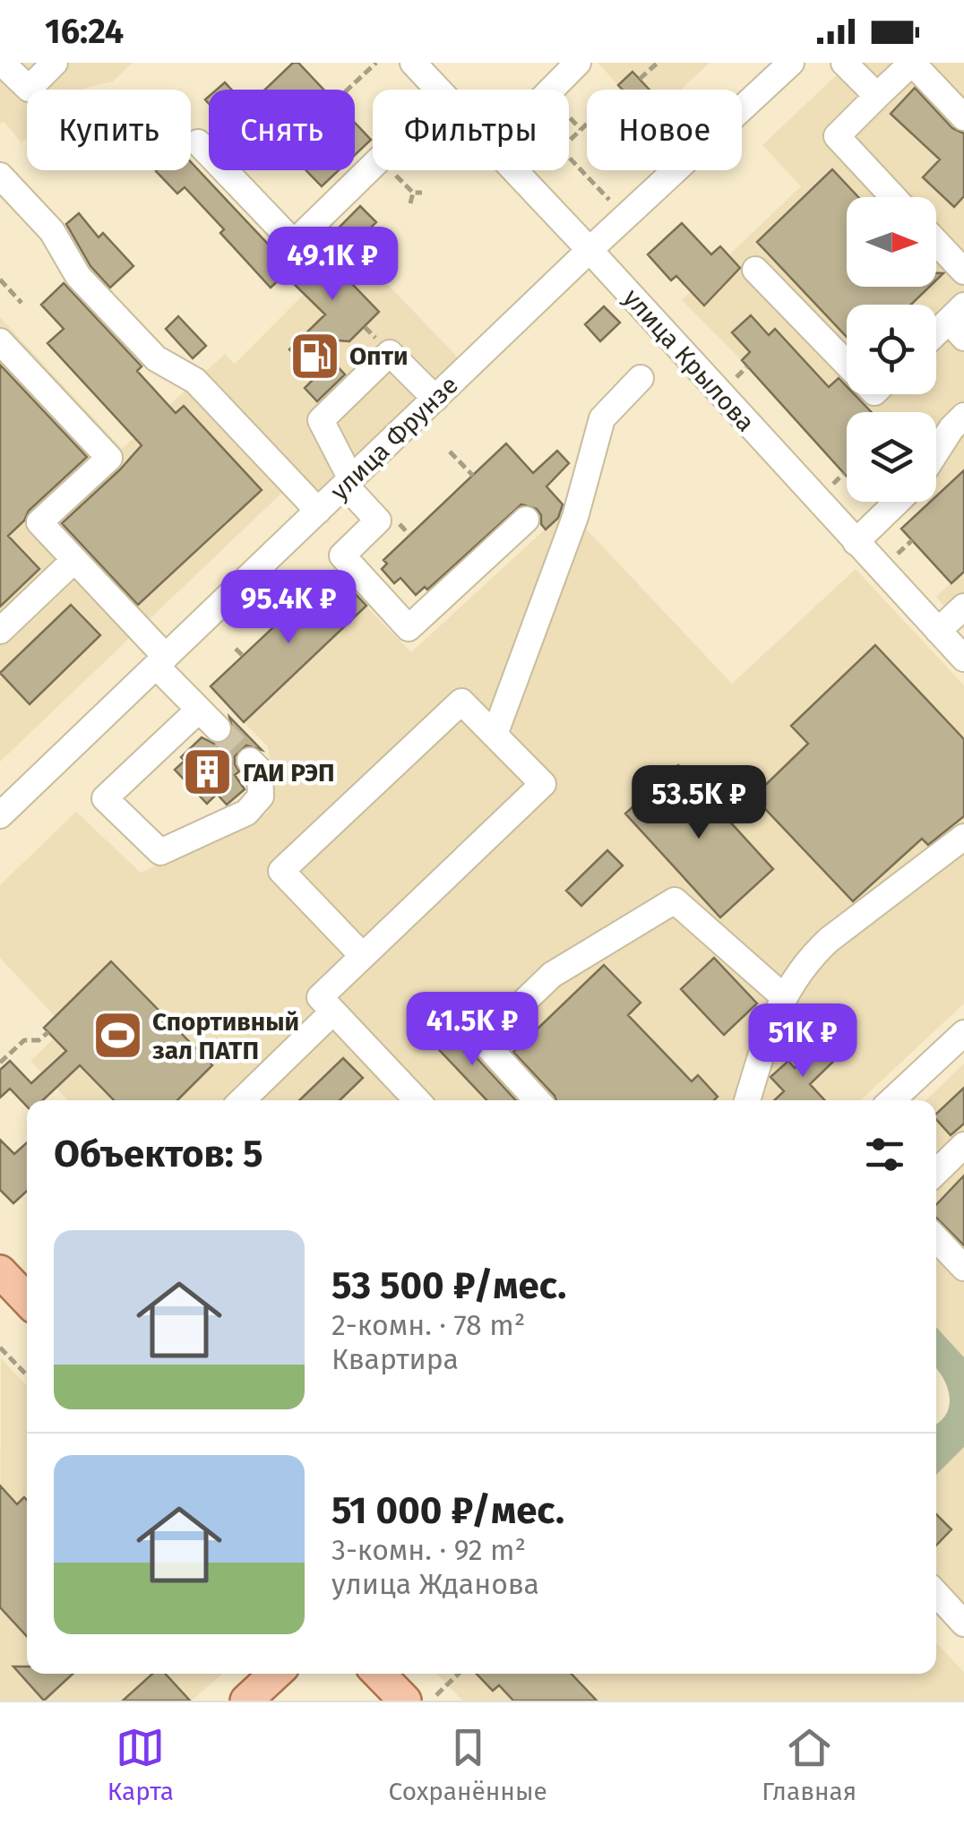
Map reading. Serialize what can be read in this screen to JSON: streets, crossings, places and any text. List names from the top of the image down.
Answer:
{
  "streets": {
    "street": ["улица Крылова", "улица Фрунзе"]
  },
  "crossings": [
    ["улица Крылова", "улица Фрунзе"]
  ],
  "places": {
    "fuel station": ["Опти"],
    "building": ["ГАИ РЭП"],
    "sports": ["Спортивный зал ПАТП"]
  },
  "north": "right",
  "page": {
    "status": "16:24",
    "chip": [
      "Купить",
      "Снять",
      "Фильтры",
      "Новое"
    ],
    "price": [
      "49.1K ₽",
      "95.4K ₽",
      "53.5K ₽",
      "41.5K ₽",
      "51K ₽"
    ],
    "heading": "Объектов: 5",
    "list": [
      {
        "name": "53 500 ₽/мес.",
        "note": "2-комн. · 78 m² · Квартира"
      },
      {
        "name": "51 000 ₽/мес.",
        "note": "3-комн. · 92 m² · улица Жданова"
      }
    ],
    "tabs": ["Карта", "Сохранённые", "Главная"]
  }
}
